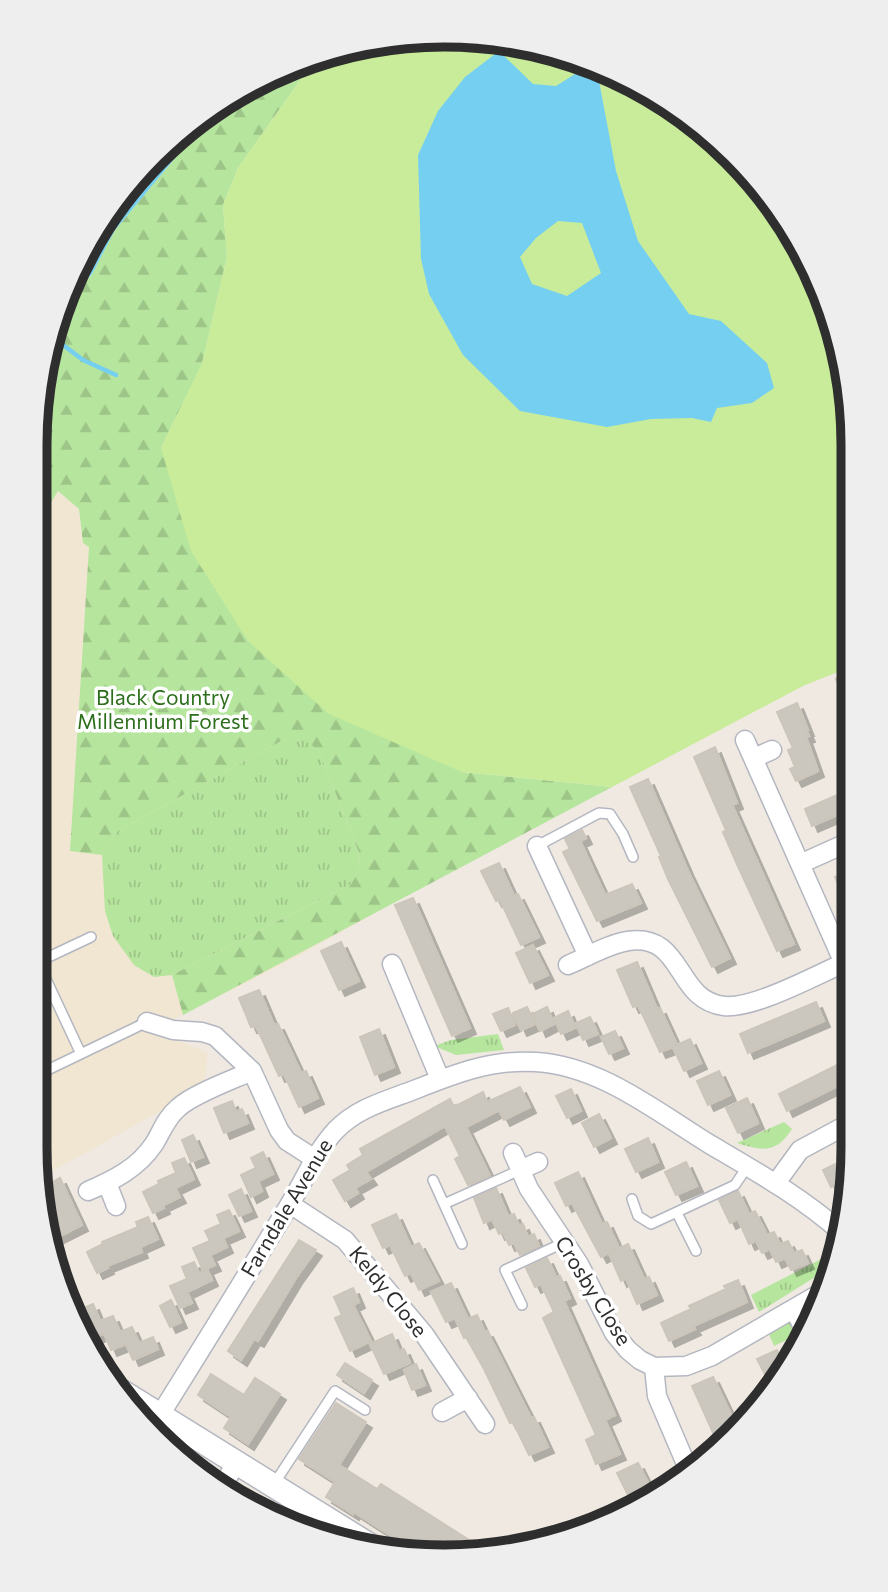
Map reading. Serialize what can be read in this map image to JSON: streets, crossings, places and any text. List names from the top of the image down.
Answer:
{
  "streets": {
    "street": ["Farndale Avenue", "Crosby Close", "Keldy Close"]
  },
  "crossings": [
    ["Farndale Avenue", "Keldy Close"]
  ],
  "parks": ["Black Country Millennium Forest"]
}
